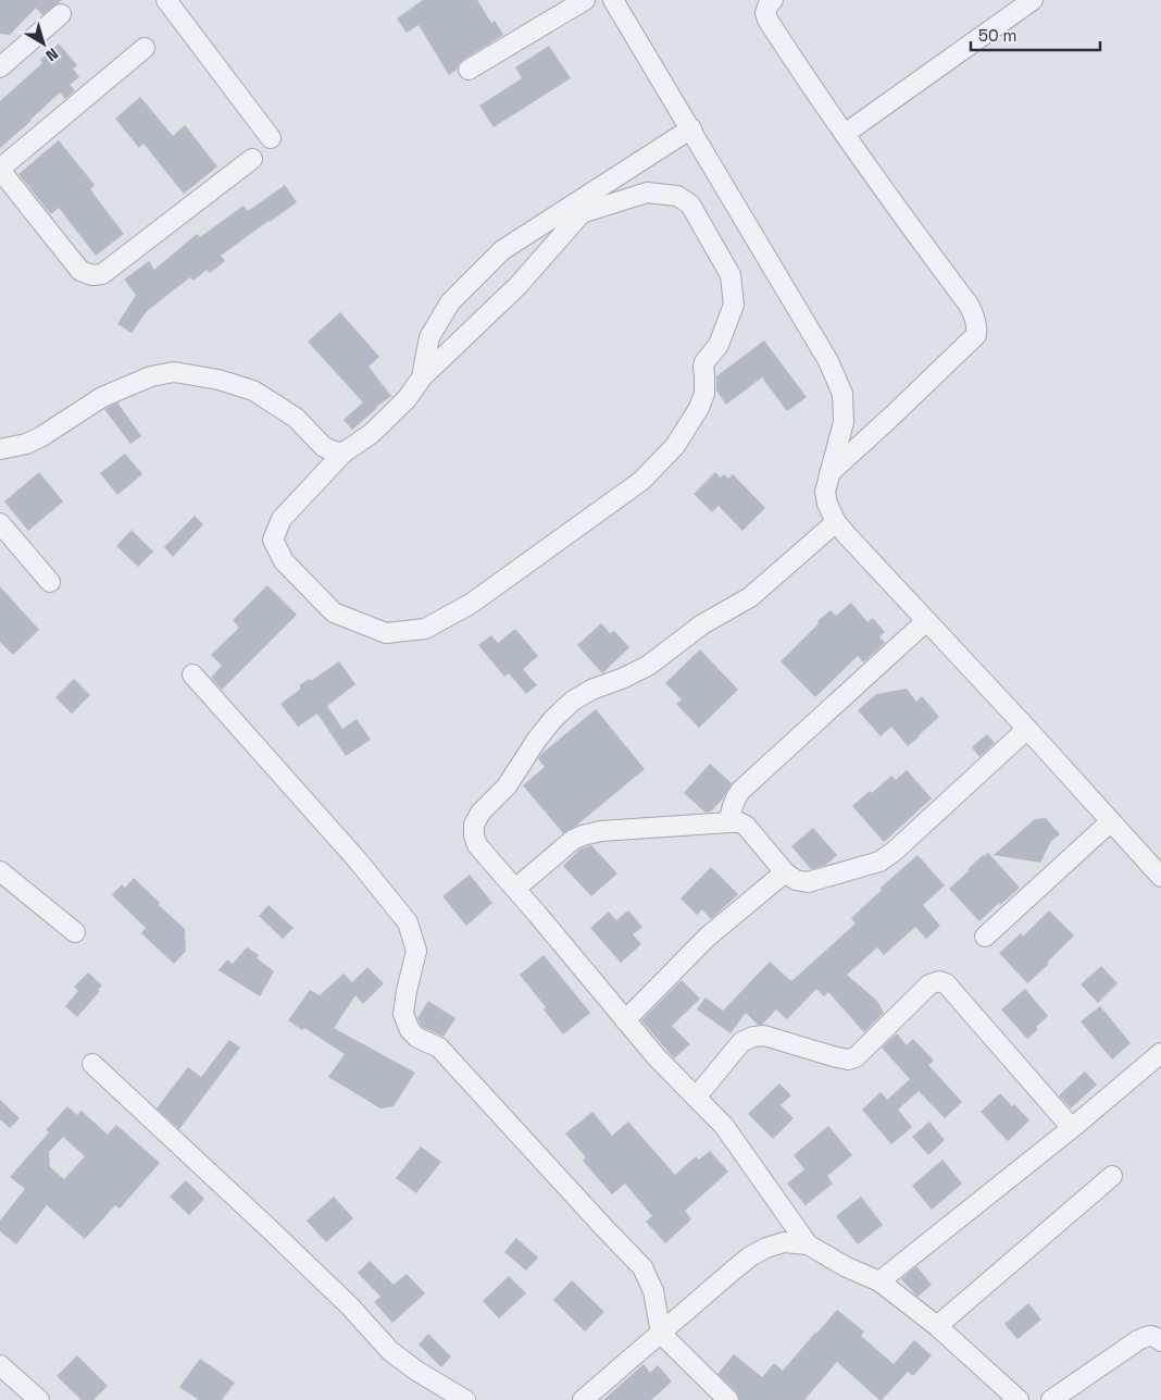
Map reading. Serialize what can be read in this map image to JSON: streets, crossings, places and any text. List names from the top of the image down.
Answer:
{
  "scale_bar": "50 m",
  "north": "bottom right"
}
